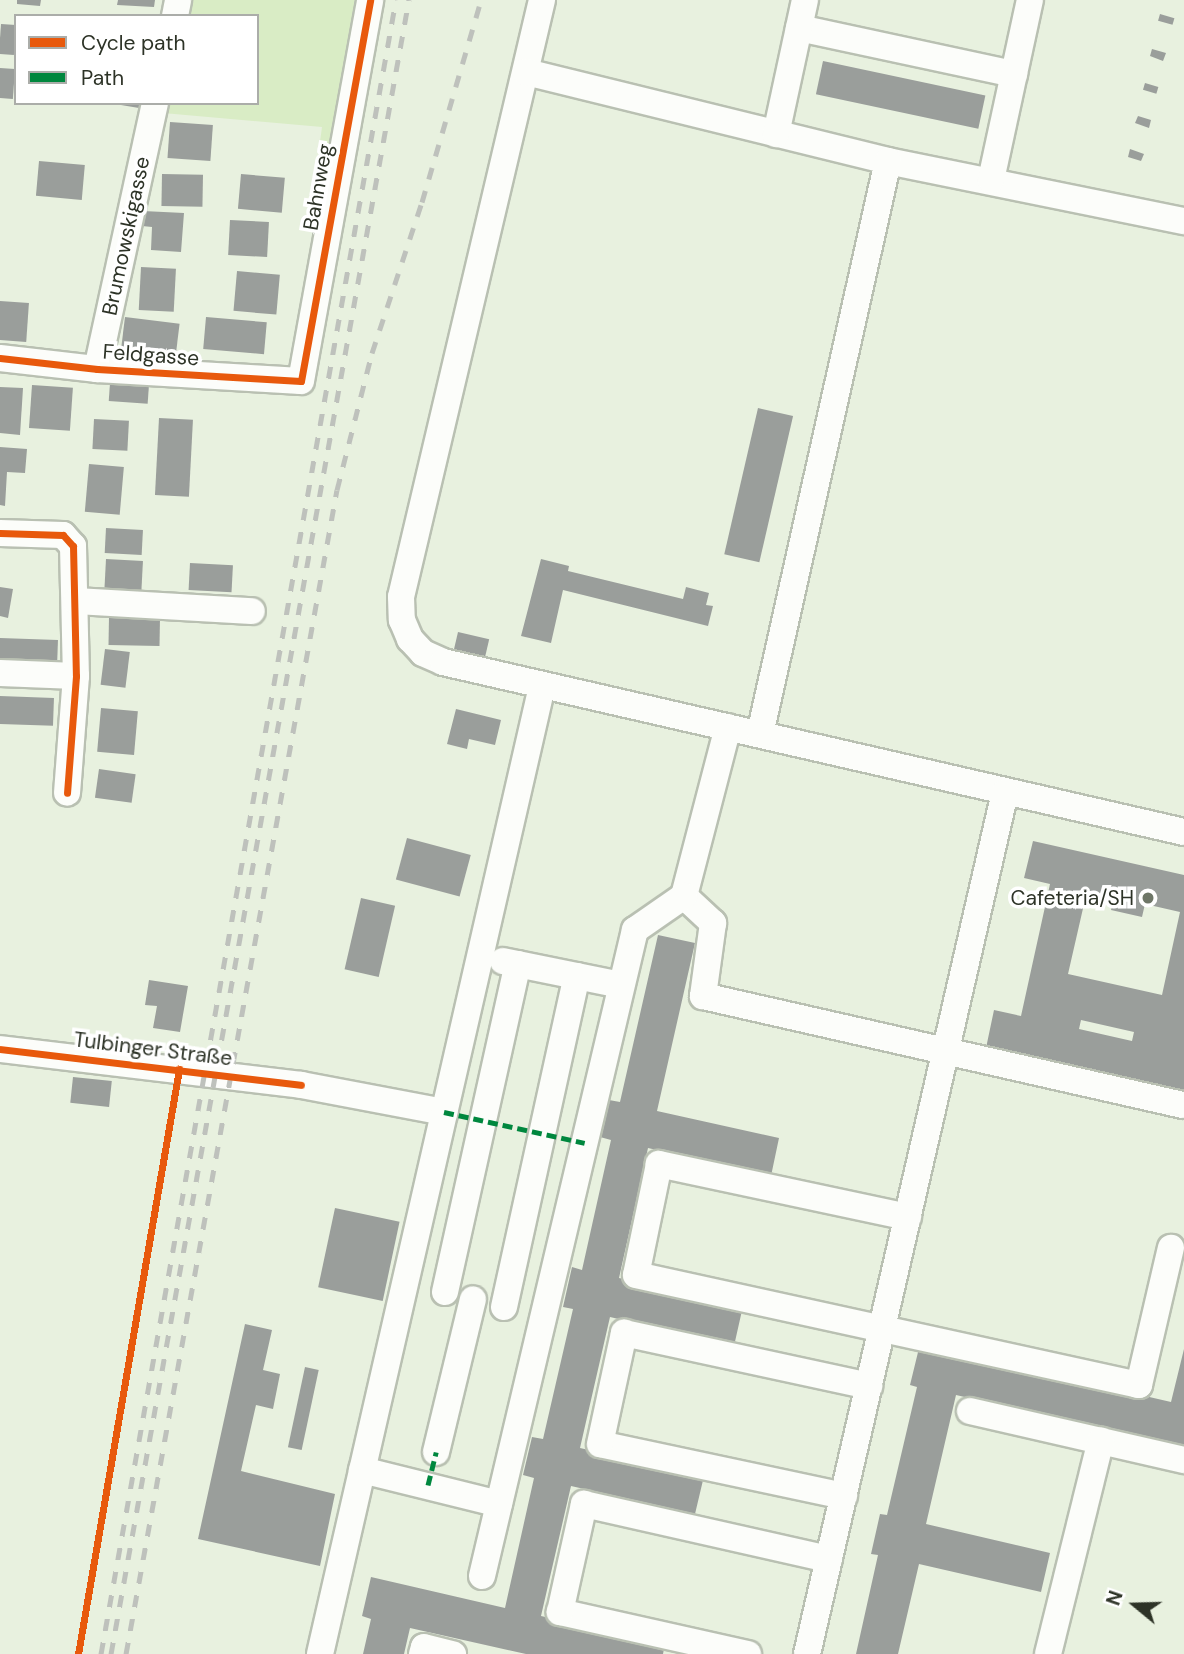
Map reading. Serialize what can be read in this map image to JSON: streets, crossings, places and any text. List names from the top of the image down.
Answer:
{
  "streets": {
    "street": [
      "Bahnweg",
      "Brumowskigasse",
      "Feldgasse",
      "Tulbinger Straße"
    ]
  },
  "crossings": [
    ["Bahnweg", "Feldgasse"],
    ["Brumowskigasse", "Feldgasse"]
  ],
  "places": ["Cafeteria/SH"],
  "legend": ["Cycle path", "Path"],
  "north": "left"
}
